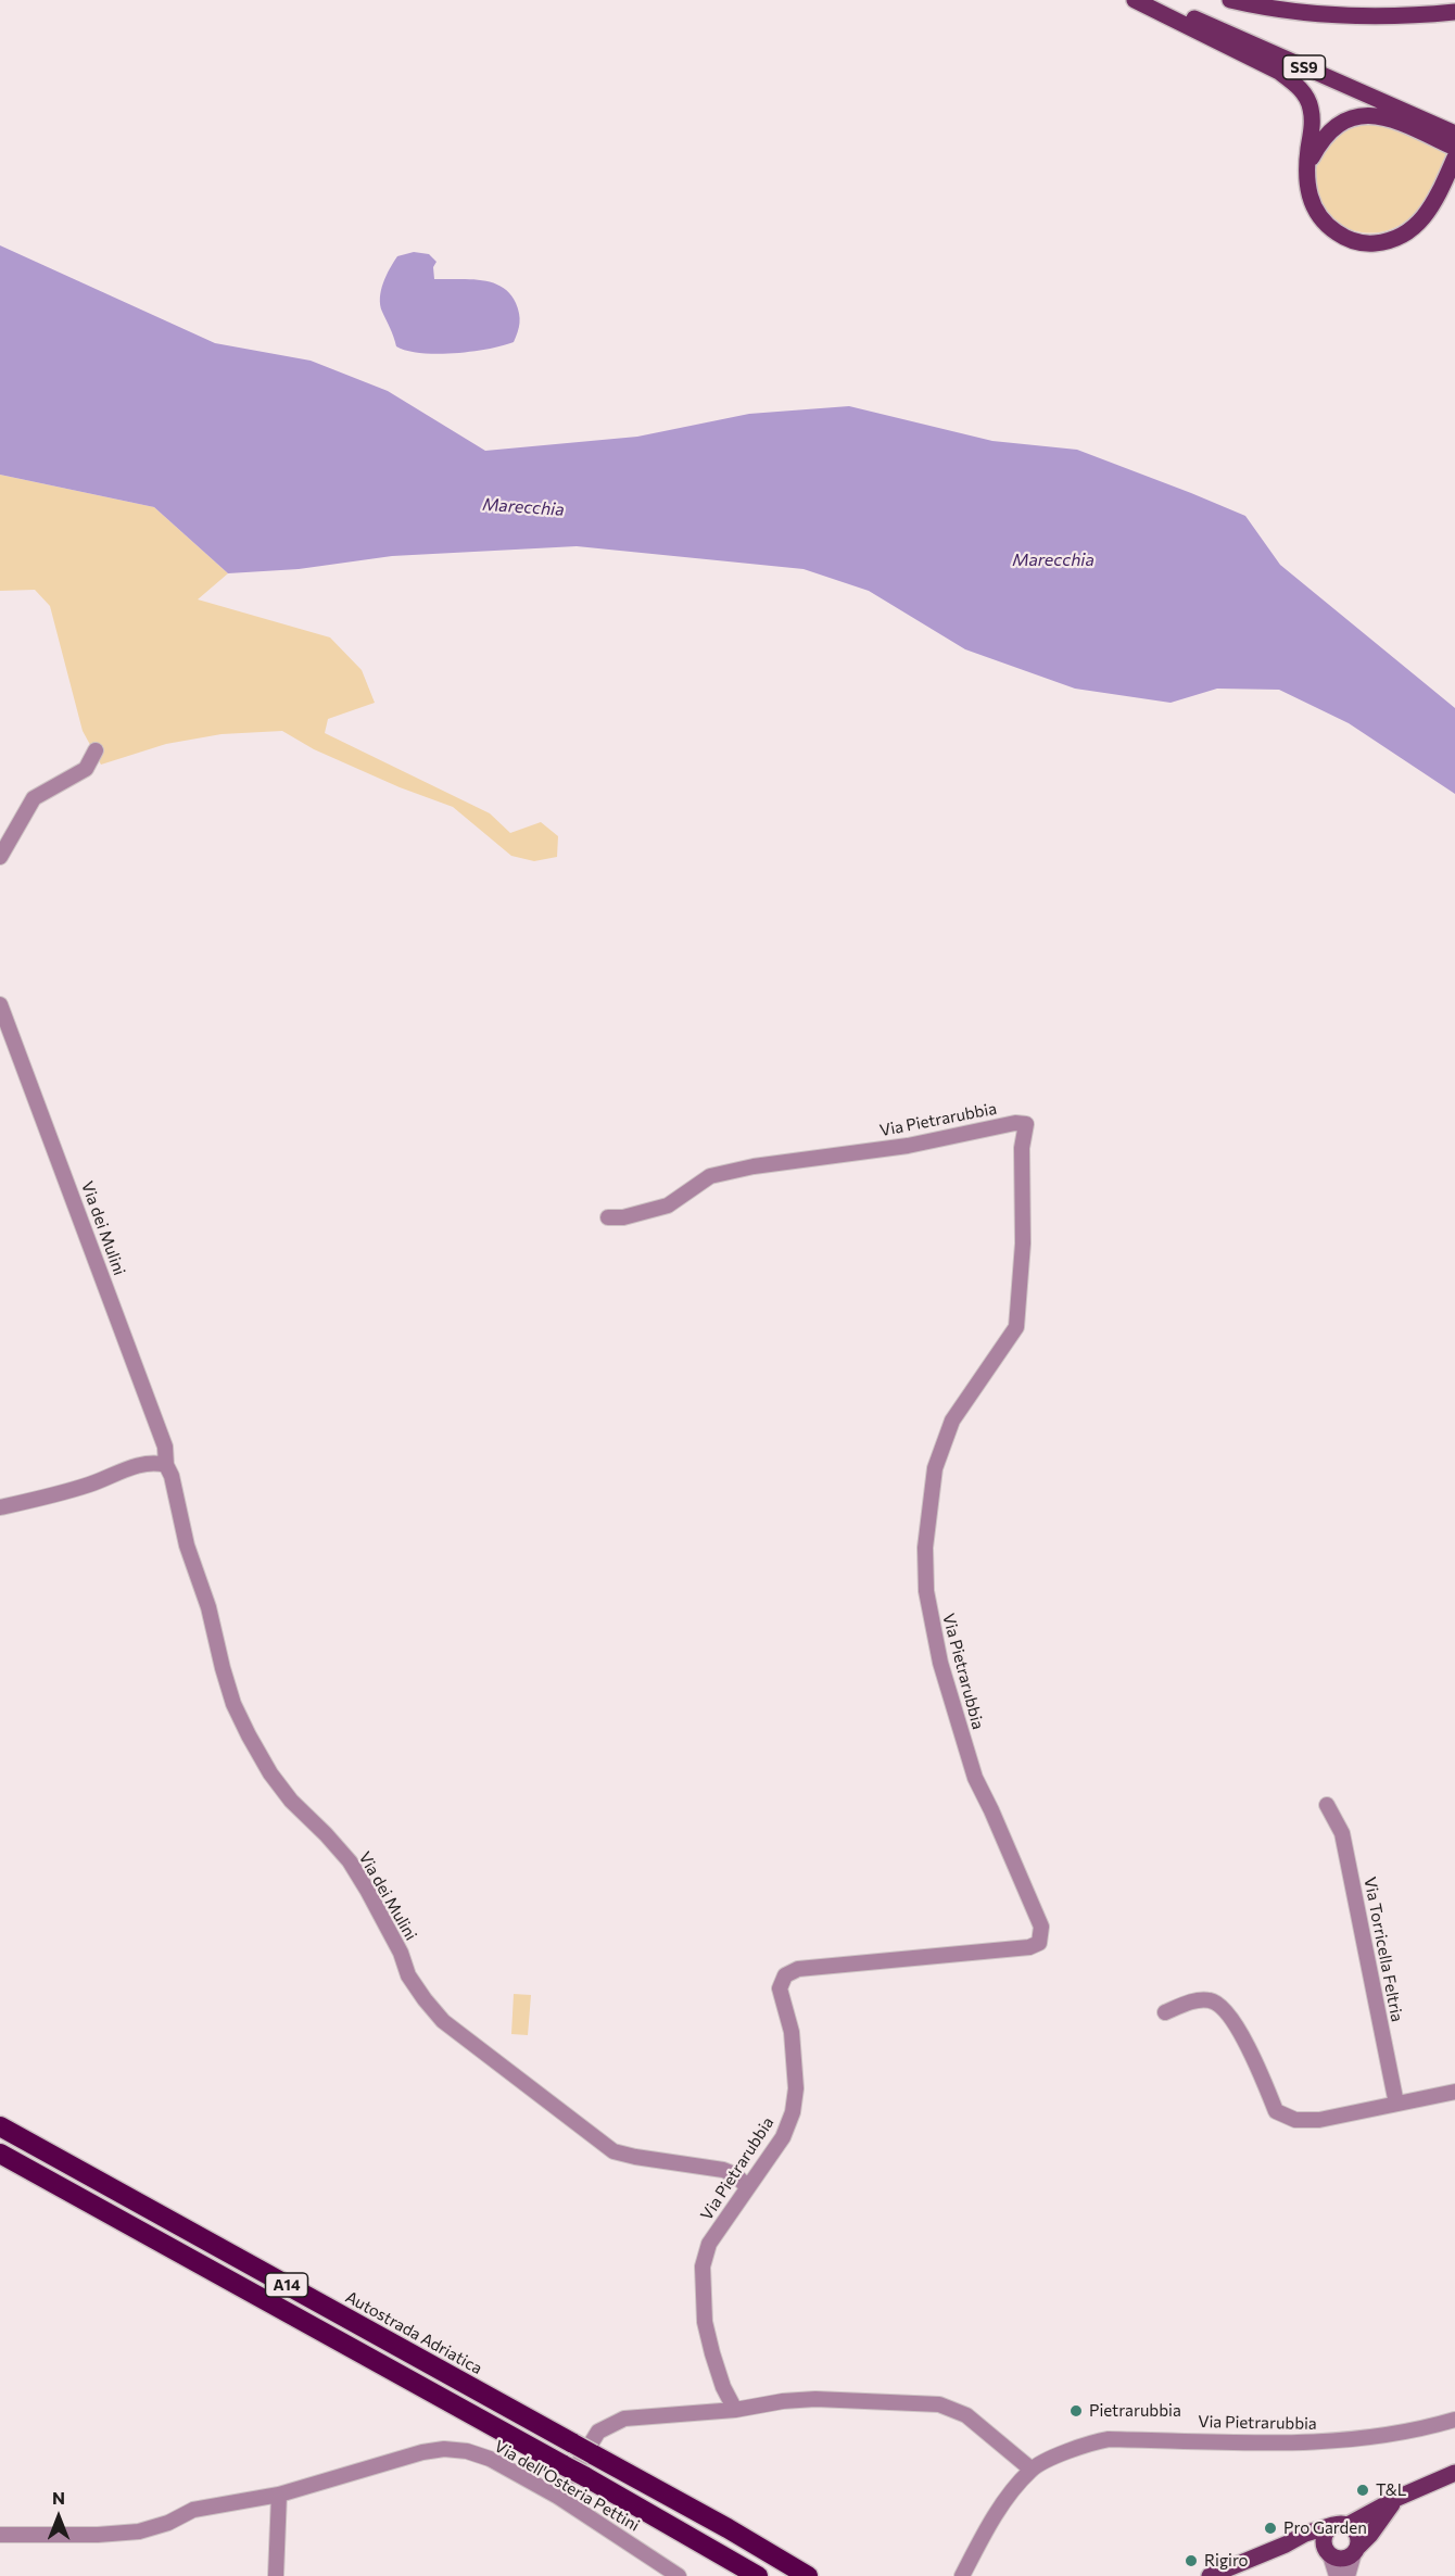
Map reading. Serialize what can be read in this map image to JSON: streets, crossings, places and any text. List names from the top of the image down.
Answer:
{
  "streets": {
    "highway": ["A14", "Autostrada Adriatica"],
    "main road": ["SS9"],
    "street": [
      "Via Pietrarubbia",
      "Via dei Mulini",
      "Via Torricella Feltria",
      "Via dell'Osteria Pettini"
    ]
  },
  "crossings": [
    ["Via Pietrarubbia", "Via dei Mulini"]
  ],
  "water": ["Marecchia"],
  "places": [
    "Pietrarubbia",
    "T&L",
    "Pro Garden",
    "Rigiro"
  ],
  "north": "top"
}
